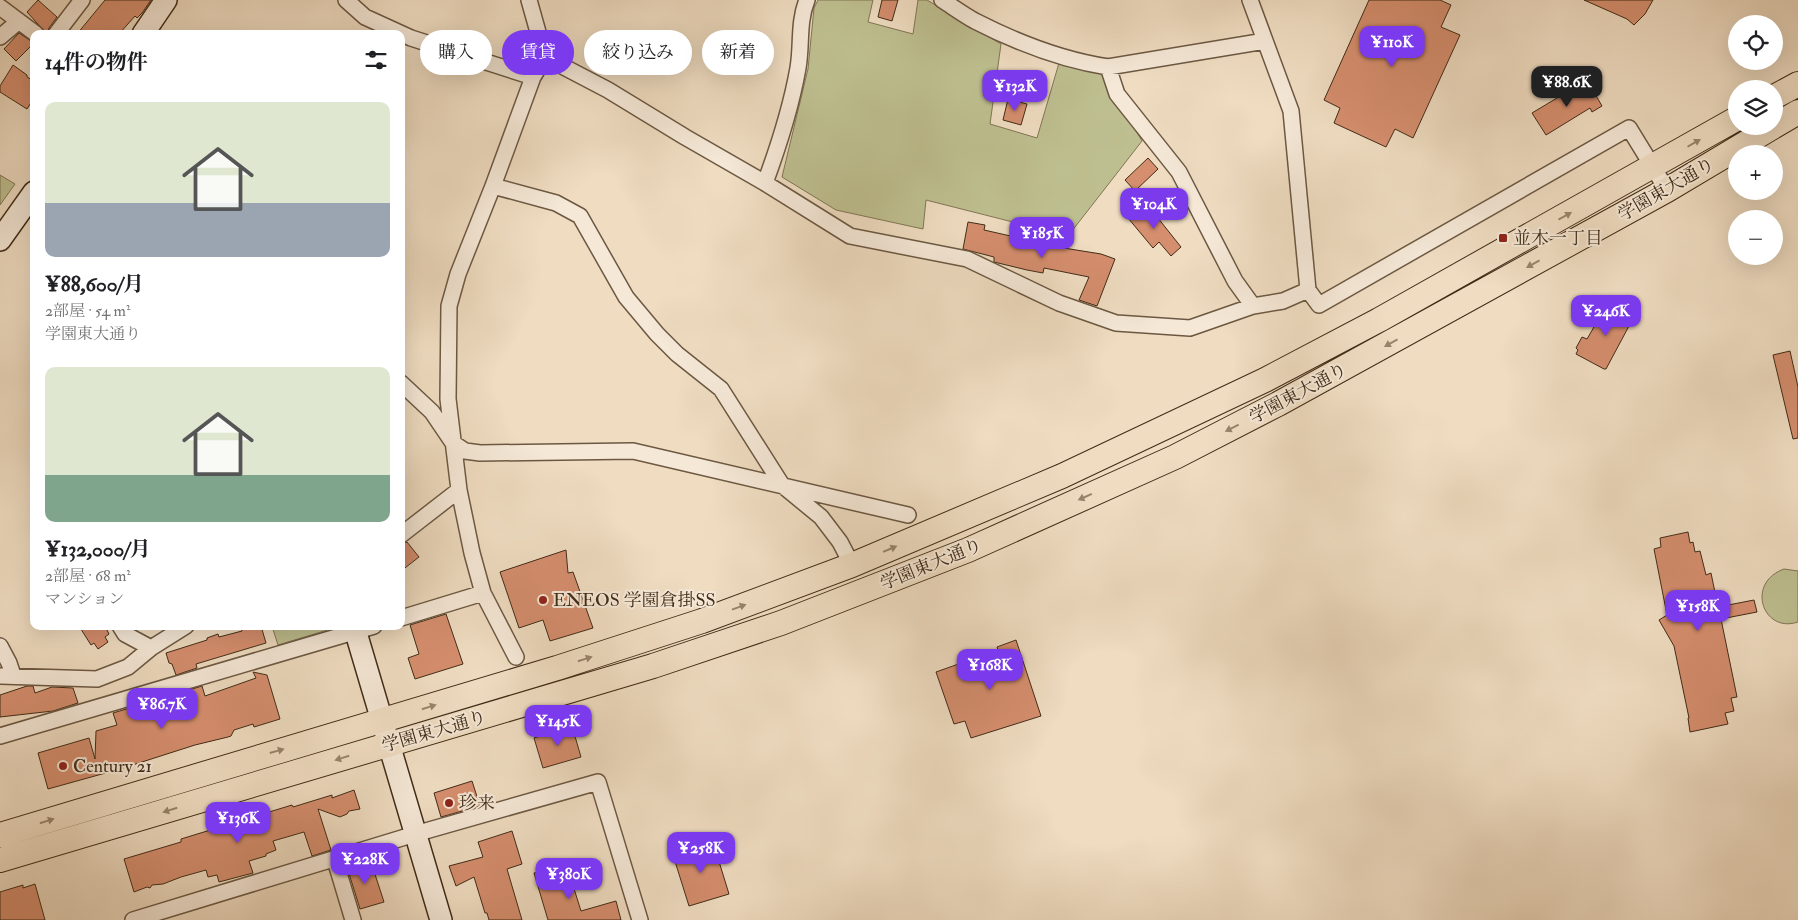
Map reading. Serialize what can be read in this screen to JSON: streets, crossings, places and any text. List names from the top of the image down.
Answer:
{
  "streets": {
    "main road": ["学園東大通り"]
  },
  "places": {
    "transit": ["並木一丁目"],
    "other": ["ENEOS 学園倉掛SS", "Century 21", "珍来"]
  },
  "page": {
    "map_buttons": ["+", "−"],
    "price": [
      "¥110K",
      "¥88.6K",
      "¥132K",
      "¥104K",
      "¥185K",
      "¥246K",
      "¥158K",
      "¥168K",
      "¥86.7K",
      "¥145K",
      "¥136K",
      "¥258K",
      "¥228K",
      "¥380K"
    ],
    "chip": [
      "購入",
      "賃貸",
      "絞り込み",
      "新着"
    ],
    "heading": "14件の物件",
    "list": [
      {
        "name": "¥88,600/月",
        "note": "2部屋 · 54 m² · 学園東大通り"
      },
      {
        "name": "¥132,000/月",
        "note": "2部屋 · 68 m² · マンション"
      }
    ]
  }
}
